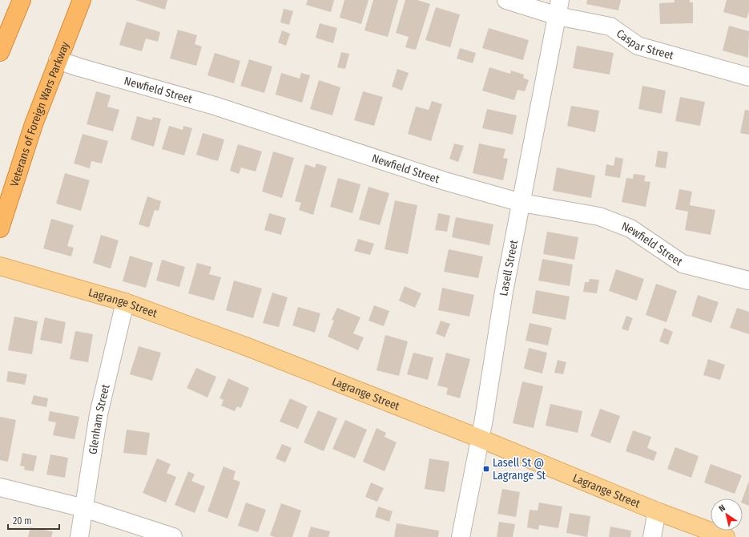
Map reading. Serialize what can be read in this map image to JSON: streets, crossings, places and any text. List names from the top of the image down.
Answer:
{
  "streets": {
    "highway": ["Veterans of Foreign Wars Parkway"],
    "main road": ["Lagrange Street"],
    "street": [
      "Caspar Street",
      "Newfield Street",
      "Lasell Street",
      "Glenham Street"
    ]
  },
  "crossings": [
    ["Caspar Street", "Lasell Street"],
    ["Newfield Street", "Veterans of Foreign Wars Parkway"],
    ["Newfield Street", "Lasell Street"],
    ["Lasell Street", "Lagrange Street"],
    ["Lagrange Street", "Glenham Street"]
  ],
  "places": {
    "transit": ["Lasell St @ Lagrange St"]
  },
  "scale_bar": "20 m",
  "north": "top left"
}
